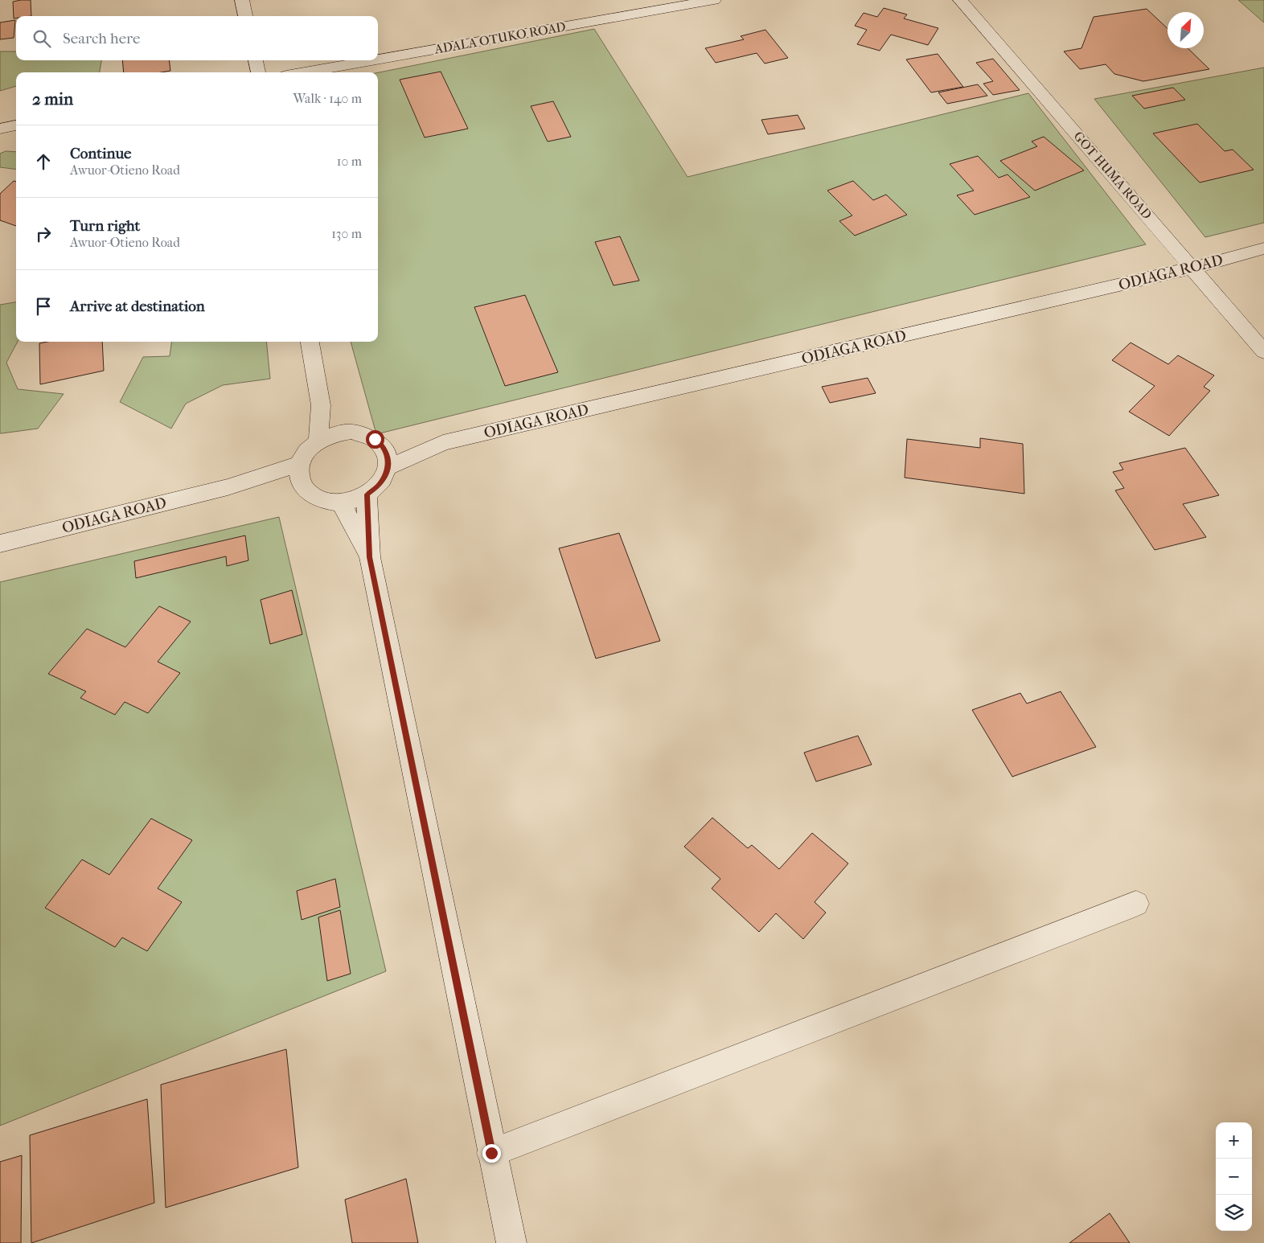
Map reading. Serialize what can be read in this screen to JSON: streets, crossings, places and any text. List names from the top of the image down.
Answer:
{
  "streets": {
    "main road": ["ADALA OTUKO ROAD", "GOT HUMA ROAD", "ODIAGA ROAD"]
  },
  "crossings": [
    ["GOT HUMA ROAD", "ODIAGA ROAD"]
  ],
  "north": "top right",
  "page": {
    "search": "Search here",
    "heading": ["2 min", "Walk · 140 m"],
    "list": [
      ["Continue", "Awuor-Otieno Road", "10 m"],
      ["Turn right", "Awuor-Otieno Road", "130 m"],
      "Arrive at destination"
    ],
    "map_buttons": ["+", "−"]
  }
}
